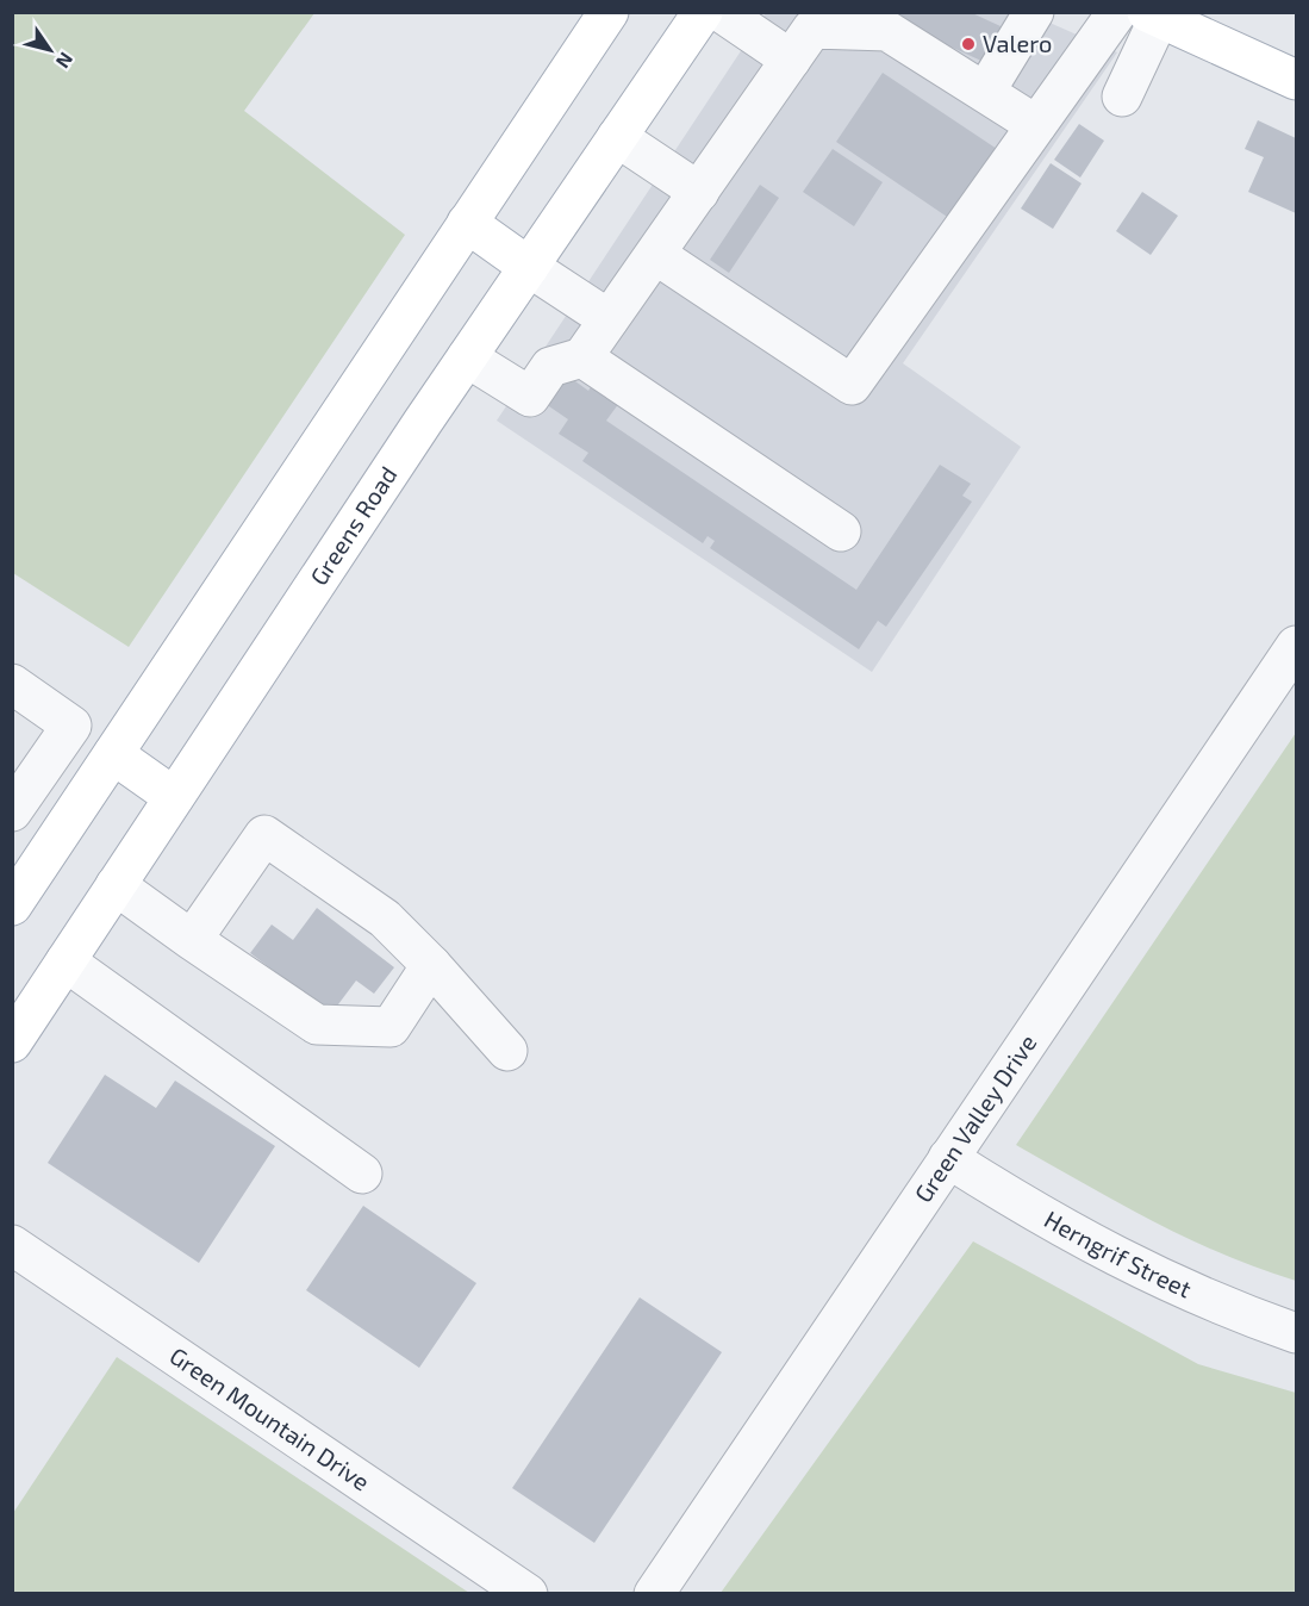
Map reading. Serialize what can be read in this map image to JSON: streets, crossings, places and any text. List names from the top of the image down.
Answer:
{
  "streets": {
    "main road": ["Greens Road"],
    "street": ["Green Valley Drive", "Herngrif Street", "Green Mountain Drive"]
  },
  "crossings": [
    ["Green Valley Drive", "Herngrif Street"]
  ],
  "places": ["Valero"],
  "north": "bottom right"
}
